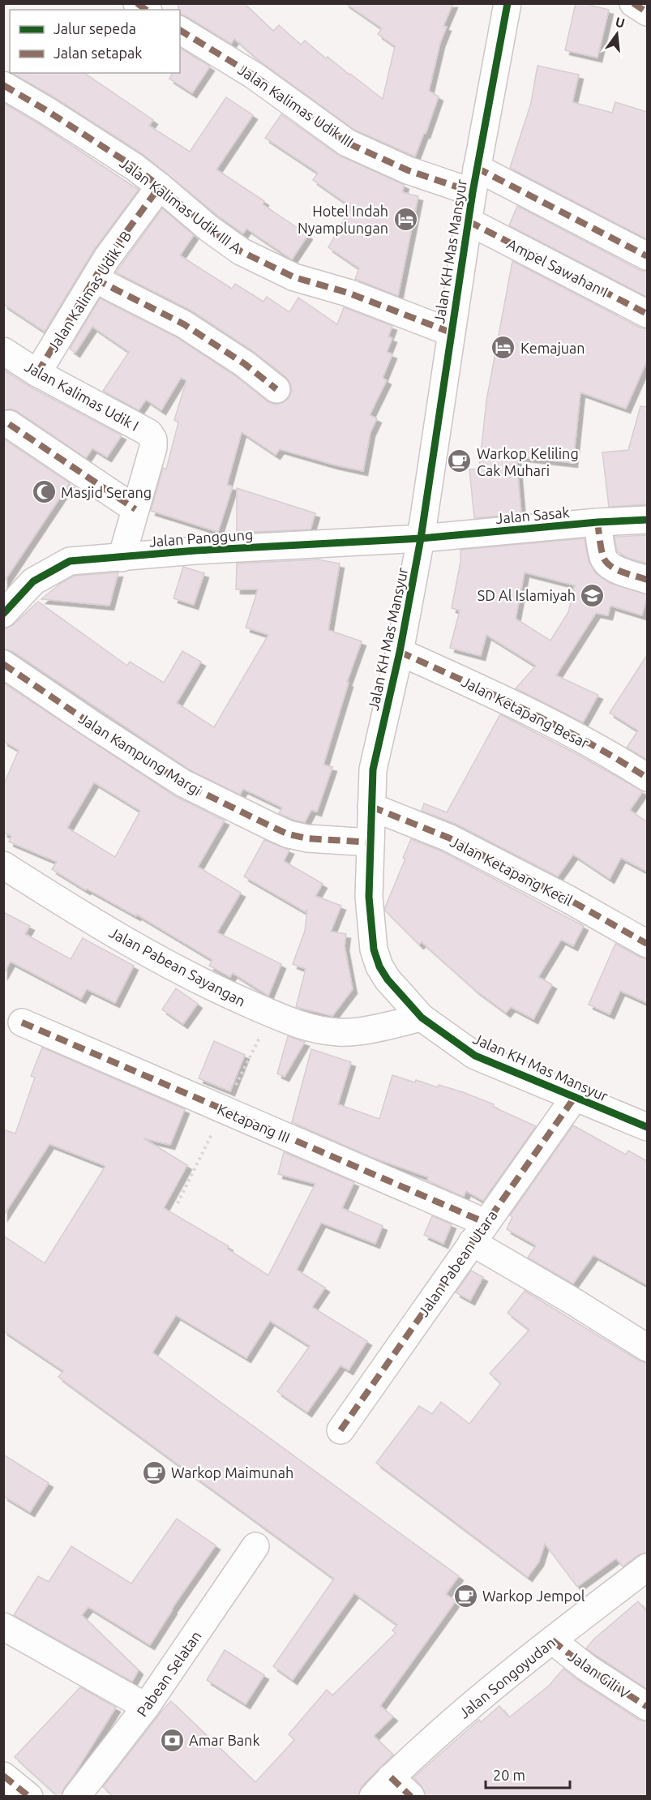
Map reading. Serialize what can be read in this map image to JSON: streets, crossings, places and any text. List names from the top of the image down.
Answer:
{
  "streets": {
    "street": [
      "Jalan Kalimas Udik III",
      "Jalan Kalimas Udik III A",
      "Jalan KH Mas Mansyur",
      "Ampel Sawahan I",
      "Jalan Kalimas Udik I B",
      "Jalan Kalimas Udik I",
      "Jalan Sasak",
      "Jalan Panggung",
      "Jalan Ketapang Besar",
      "Jalan Kampung Margi",
      "Jalan Ketapang Kecil",
      "Jalan Pabean Sayangan",
      "Ketapang III",
      "Jalan Pabean Utara",
      "Pabean Selatan",
      "Jalan Gili V",
      "Jalan Songoyudan"
    ]
  },
  "crossings": [
    ["Jalan Kalimas Udik III", "Jalan KH Mas Mansyur"],
    ["Jalan Kalimas Udik III A", "Jalan KH Mas Mansyur"],
    ["Jalan Kalimas Udik III A", "Jalan Kalimas Udik I B"],
    ["Jalan KH Mas Mansyur", "Ampel Sawahan I"],
    ["Jalan KH Mas Mansyur", "Jalan Sasak"],
    ["Jalan KH Mas Mansyur", "Jalan Panggung"],
    ["Jalan KH Mas Mansyur", "Jalan Ketapang Besar"],
    ["Jalan KH Mas Mansyur", "Jalan Kampung Margi"],
    ["Jalan KH Mas Mansyur", "Jalan Ketapang Kecil"],
    ["Jalan KH Mas Mansyur", "Jalan Pabean Sayangan"],
    ["Jalan KH Mas Mansyur", "Jalan Pabean Utara"],
    ["Jalan Kalimas Udik I B", "Jalan Kalimas Udik I"],
    ["Jalan Kalimas Udik I", "Jalan Panggung"],
    ["Jalan Sasak", "Jalan Panggung"],
    ["Ketapang III", "Jalan Pabean Utara"],
    ["Jalan Gili V", "Jalan Songoyudan"]
  ],
  "places": {
    "hotel": ["Hotel Indah Nyamplungan", "Kemajuan"],
    "cafe": ["Warkop Keliling Cak Muhari", "Warkop Maimunah", "Warkop Jempol"],
    "mosque": ["Masjid Serang"],
    "school or university": ["SD Al Islamiyah"],
    "bank": ["Amar Bank"]
  },
  "legend": ["Jalur sepeda", "Jalan setapak"],
  "scale_bar": "20 m",
  "north": "top"
}
